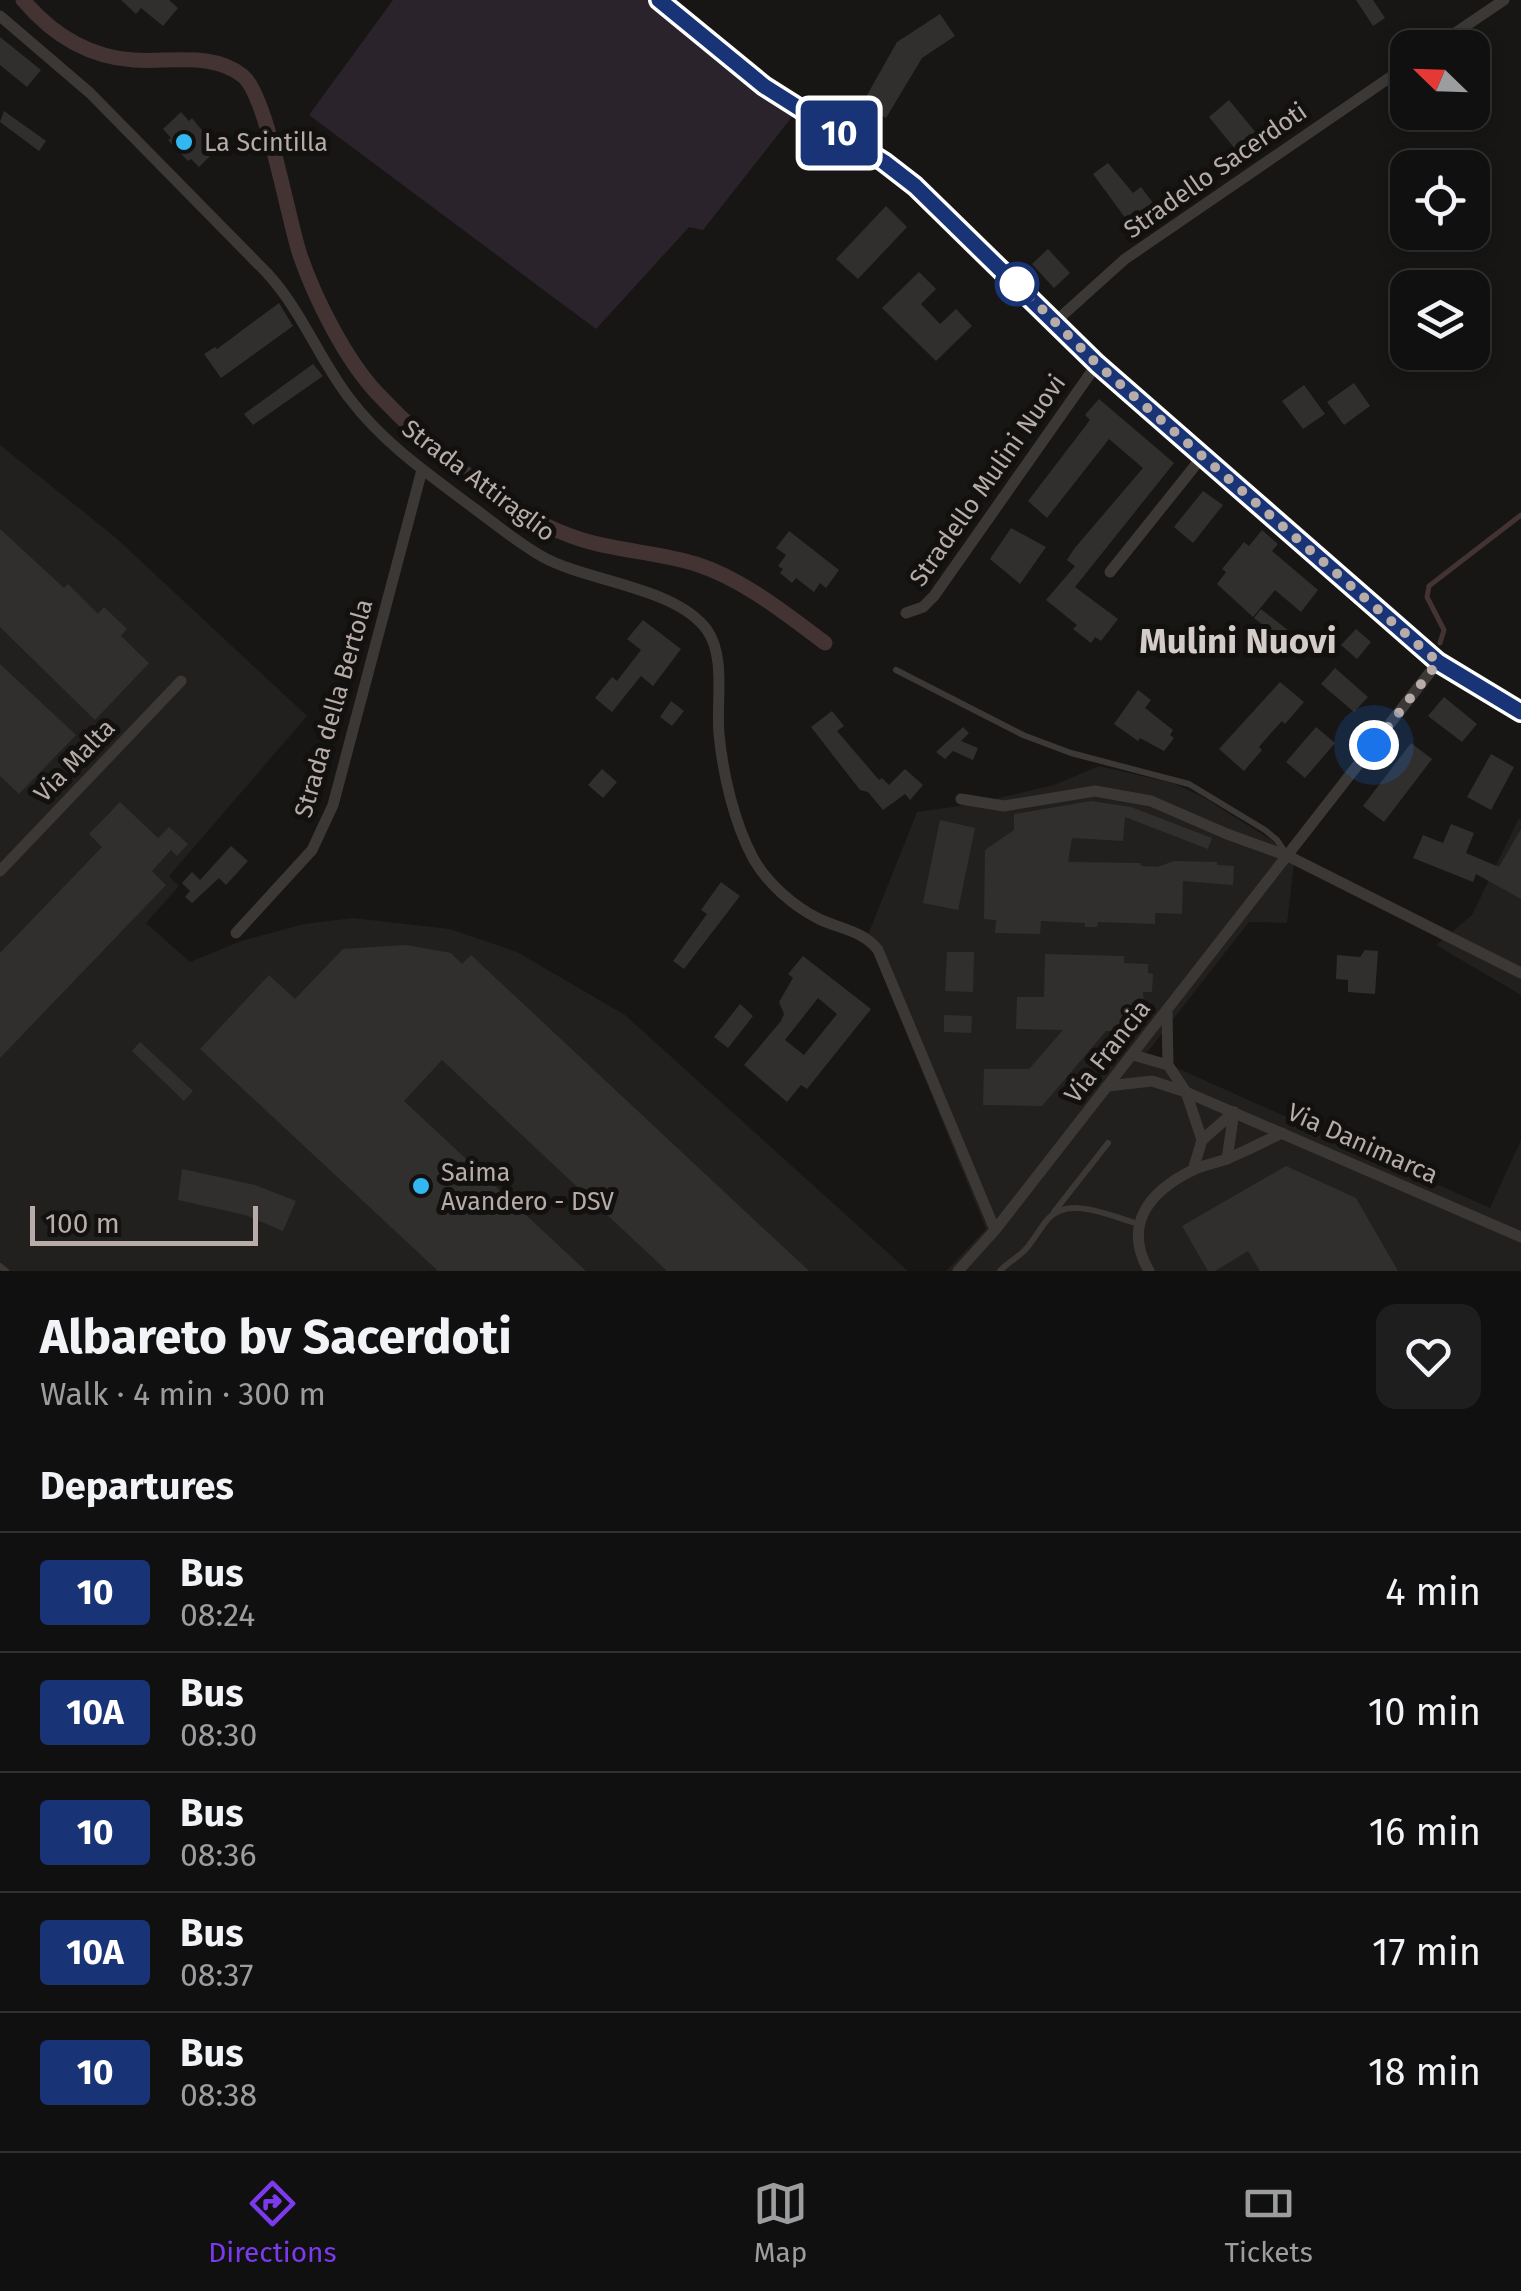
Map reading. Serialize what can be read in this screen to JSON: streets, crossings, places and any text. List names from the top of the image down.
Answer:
{
  "streets": {
    "street": [
      "Stradello Sacerdoti",
      "Strada Attiraglio",
      "Stradello Mulini Nuovi",
      "Strada della Bertola",
      "Via Malta",
      "Via Francia",
      "Via Danimarca"
    ]
  },
  "crossings": [
    ["Strada Attiraglio", "Strada della Bertola"],
    ["Strada Attiraglio", "Via Francia"],
    ["Via Francia", "Via Danimarca"]
  ],
  "districts": ["Mulini Nuovi"],
  "places": ["La Scintilla", "Saima Avandero - DSV"],
  "lines": ["bus line 10"],
  "scale_bar": "100 m",
  "north": "top left",
  "page": {
    "on_map": "10",
    "scale": "100 m",
    "heading": [
      ["Albareto bv Sacerdoti", "Walk · 4 min · 300 m"],
      "Departures"
    ],
    "list": [
      {
        "mark": "10",
        "name": "Bus",
        "note": "08:24",
        "value": "4 min"
      },
      {
        "mark": "10A",
        "name": "Bus",
        "note": "08:30",
        "value": "10 min"
      },
      {
        "mark": "10",
        "name": "Bus",
        "note": "08:36",
        "value": "16 min"
      },
      {
        "mark": "10A",
        "name": "Bus",
        "note": "08:37",
        "value": "17 min"
      },
      {
        "mark": "10",
        "name": "Bus",
        "note": "08:38",
        "value": "18 min"
      }
    ],
    "tabs": ["Directions", "Map", "Tickets"]
  }
}
